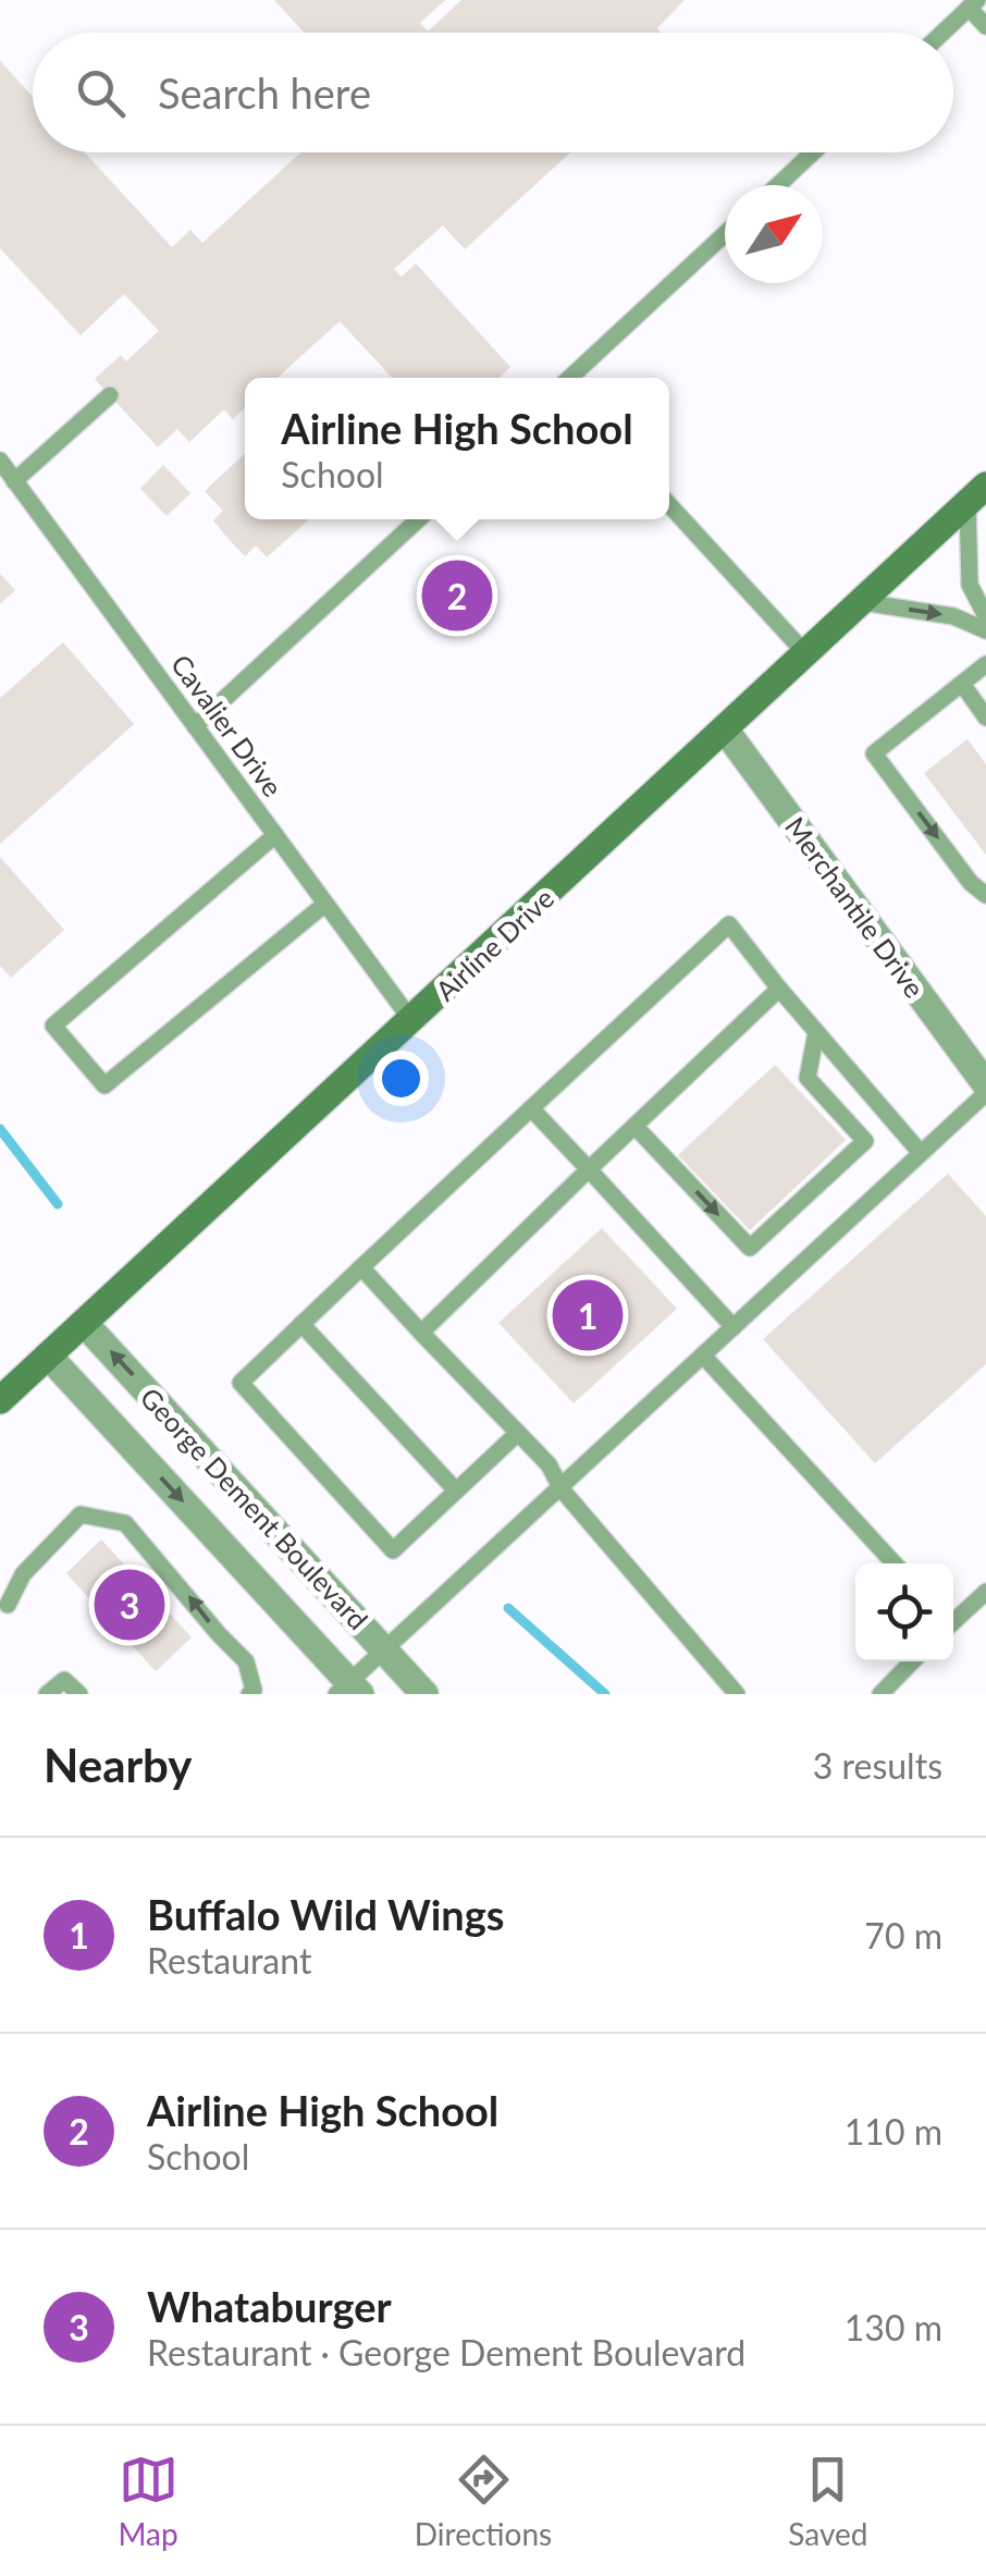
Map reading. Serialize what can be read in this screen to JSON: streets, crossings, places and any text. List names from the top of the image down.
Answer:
{
  "streets": {
    "main road": ["Airline Drive"],
    "street": ["Merchantile Drive", "George Dement Boulevard"],
    "lane": ["Cavalier Drive"]
  },
  "crossings": [
    ["Cavalier Drive", "Airline Drive"],
    ["Merchantile Drive", "Airline Drive"],
    ["Airline Drive", "George Dement Boulevard"]
  ],
  "north": "top right",
  "page": {
    "search": "Search here",
    "popup": ["Airline High School", "School"],
    "pins": ["2", "1", "3"],
    "heading": ["Nearby", "3 results"],
    "list": [
      {
        "mark": "1",
        "name": "Buffalo Wild Wings",
        "note": "Restaurant",
        "value": "70 m"
      },
      {
        "mark": "2",
        "name": "Airline High School",
        "note": "School",
        "value": "110 m"
      },
      {
        "mark": "3",
        "name": "Whataburger",
        "note": "Restaurant · George Dement Boulevard",
        "value": "130 m"
      }
    ],
    "nav": ["Map", "Directions", "Saved"]
  }
}
